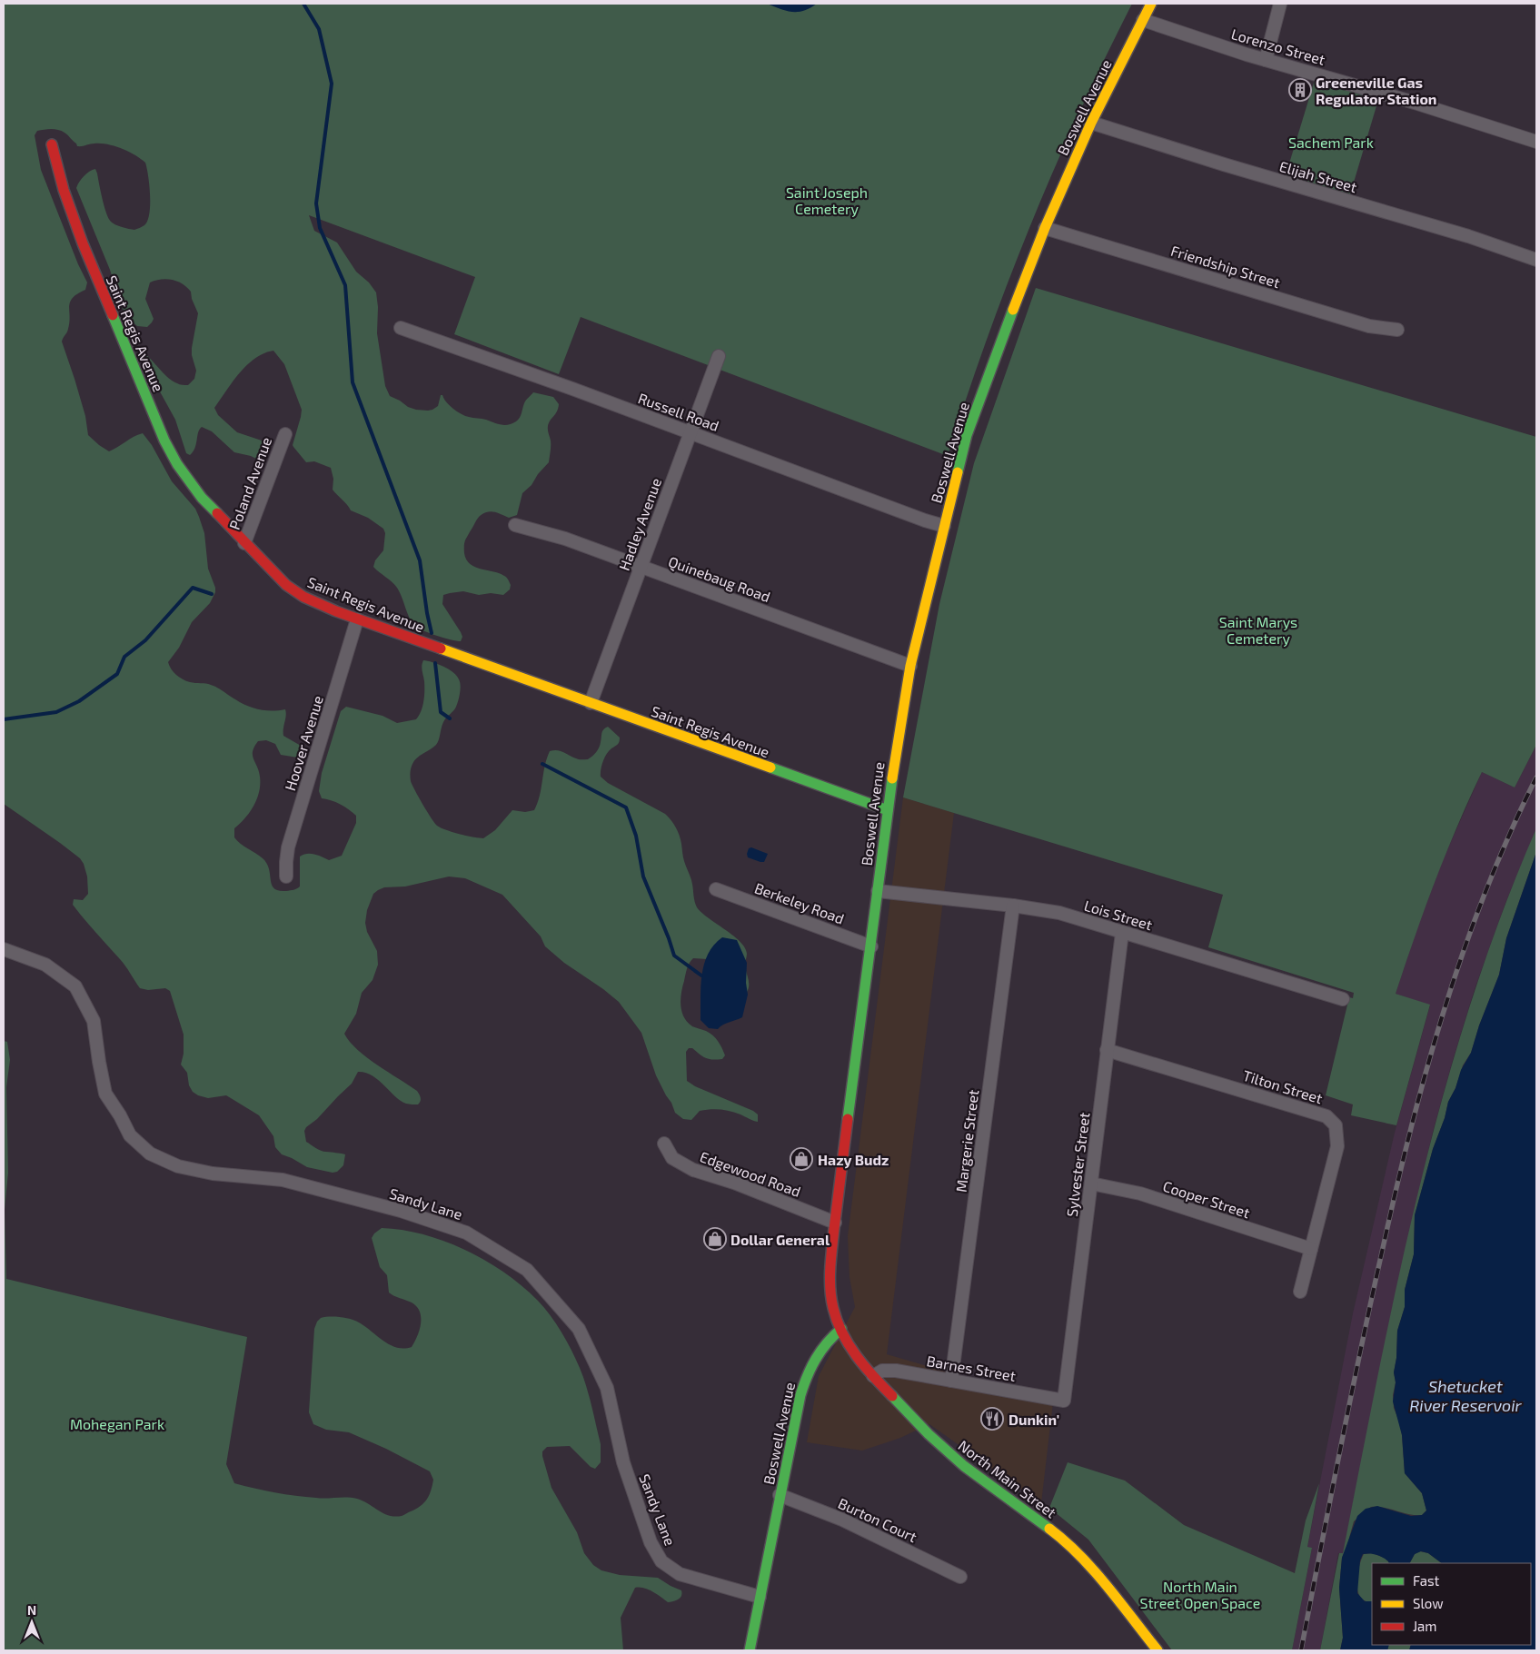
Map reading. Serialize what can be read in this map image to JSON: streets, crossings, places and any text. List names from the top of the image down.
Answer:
{
  "streets": {
    "main road": ["Boswell Avenue", "Saint Regis Avenue", "North Main Street"],
    "street": [
      "Lorenzo Street",
      "Elijah Street",
      "Friendship Street",
      "Russell Road",
      "Poland Avenue",
      "Hadley Avenue",
      "Quinebaug Road",
      "Hoover Avenue",
      "Berkeley Road",
      "Lois Street",
      "Tilton Street",
      "Margerie Street",
      "Sylvester Street",
      "Edgewood Road",
      "Cooper Street",
      "Sandy Lane",
      "Barnes Street",
      "Burton Court"
    ]
  },
  "crossings": [
    ["Lorenzo Street", "Boswell Avenue"],
    ["Boswell Avenue", "Elijah Street"],
    ["Boswell Avenue", "Friendship Street"],
    ["Boswell Avenue", "Saint Regis Avenue"],
    ["Boswell Avenue", "Russell Road"],
    ["Boswell Avenue", "Quinebaug Road"],
    ["Boswell Avenue", "Berkeley Road"],
    ["Boswell Avenue", "Lois Street"],
    ["Boswell Avenue", "Edgewood Road"],
    ["Boswell Avenue", "Sandy Lane"],
    ["Boswell Avenue", "North Main Street"],
    ["Boswell Avenue", "Burton Court"],
    ["Saint Regis Avenue", "Poland Avenue"],
    ["Saint Regis Avenue", "Hadley Avenue"],
    ["Saint Regis Avenue", "Hoover Avenue"],
    ["Russell Road", "Hadley Avenue"],
    ["Hadley Avenue", "Quinebaug Road"],
    ["Lois Street", "Margerie Street"],
    ["Lois Street", "Sylvester Street"],
    ["Tilton Street", "Sylvester Street"],
    ["Tilton Street", "Cooper Street"],
    ["Margerie Street", "Barnes Street"],
    ["Sylvester Street", "Cooper Street"],
    ["Sylvester Street", "Barnes Street"],
    ["Barnes Street", "North Main Street"]
  ],
  "water": ["Shetucket River Reservoir"],
  "parks": [
    "Sachem Park",
    "Saint Joseph Cemetery",
    "Saint Marys Cemetery",
    "Mohegan Park",
    "North Main Street Open Space"
  ],
  "places": {
    "building": ["Greeneville Gas Regulator Station"],
    "shop": ["Hazy Budz", "Dollar General"],
    "restaurant": ["Dunkin'"]
  },
  "legend": ["Fast", "Slow", "Jam"],
  "north": "top"
}
